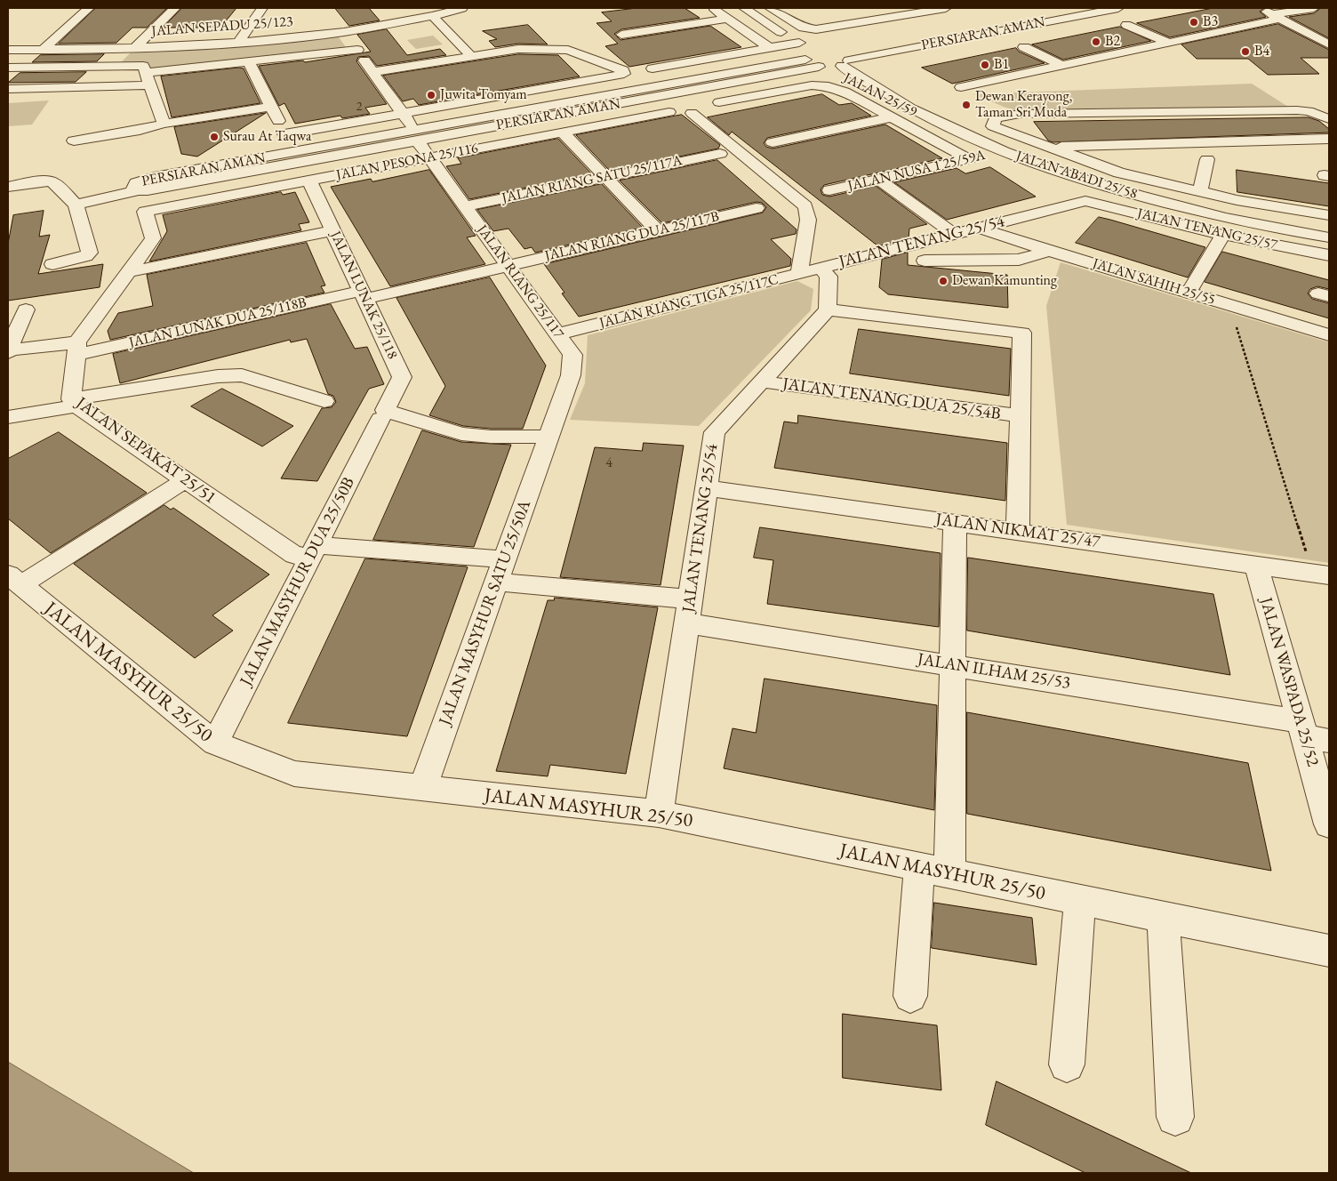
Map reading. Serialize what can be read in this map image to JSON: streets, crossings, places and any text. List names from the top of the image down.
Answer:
{
  "streets": {
    "street": [
      "JALAN SEPADU 25/123",
      "PERSIARAN AMAN",
      "JALAN 25/59",
      "JALAN PESONA 25/116",
      "JALAN NUSA 1 25/59A",
      "JALAN ABADI 25/58",
      "JALAN RIANG SATU 25/117A",
      "JALAN TENANG 25/57",
      "JALAN RIANG DUA 25/117B",
      "JALAN TENANG 25/54",
      "JALAN RIANG 25/117",
      "JALAN SAHIH 25/55",
      "JALAN LUNAK 25/118",
      "JALAN RIANG TIGA 25/117C",
      "JALAN LUNAK DUA 25/118B",
      "JALAN TENANG DUA 25/54B",
      "JALAN SEPAKAT 25/51",
      "JALAN NIKMAT 25/47",
      "JALAN MASYHUR DUA 25/50B",
      "JALAN MASYHUR SATU 25/50A",
      "JALAN ILHAM 25/53",
      "JALAN MASYHUR 25/50",
      "JALAN WASPADA 25/52"
    ]
  },
  "crossings": [
    ["JALAN SEPADU 25/123", "JALAN RIANG 25/117"],
    ["PERSIARAN AMAN", "JALAN ABADI 25/58"],
    ["PERSIARAN AMAN", "JALAN RIANG 25/117"],
    ["JALAN 25/59", "JALAN NUSA 1 25/59A"],
    ["JALAN PESONA 25/116", "JALAN RIANG 25/117"],
    ["JALAN PESONA 25/116", "JALAN LUNAK 25/118"],
    ["JALAN NUSA 1 25/59A", "JALAN ABADI 25/58"],
    ["JALAN RIANG SATU 25/117A", "JALAN RIANG 25/117"],
    ["JALAN TENANG 25/57", "JALAN TENANG 25/54"],
    ["JALAN RIANG DUA 25/117B", "JALAN RIANG 25/117"],
    ["JALAN RIANG DUA 25/117B", "JALAN LUNAK 25/118"],
    ["JALAN RIANG DUA 25/117B", "JALAN LUNAK DUA 25/118B"],
    ["JALAN TENANG 25/54", "JALAN SAHIH 25/55"],
    ["JALAN TENANG 25/54", "JALAN RIANG TIGA 25/117C"],
    ["JALAN TENANG 25/54", "JALAN TENANG DUA 25/54B"],
    ["JALAN TENANG 25/54", "JALAN NIKMAT 25/47"],
    ["JALAN TENANG 25/54", "JALAN ILHAM 25/53"],
    ["JALAN TENANG 25/54", "JALAN MASYHUR 25/50"],
    ["JALAN RIANG 25/117", "JALAN RIANG TIGA 25/117C"],
    ["JALAN RIANG 25/117", "JALAN MASYHUR SATU 25/50A"],
    ["JALAN LUNAK 25/118", "JALAN LUNAK DUA 25/118B"],
    ["JALAN LUNAK 25/118", "JALAN MASYHUR DUA 25/50B"],
    ["JALAN LUNAK DUA 25/118B", "JALAN SEPAKAT 25/51"],
    ["JALAN SEPAKAT 25/51", "JALAN MASYHUR DUA 25/50B"],
    ["JALAN SEPAKAT 25/51", "JALAN MASYHUR SATU 25/50A"],
    ["JALAN SEPAKAT 25/51", "JALAN ILHAM 25/53"],
    ["JALAN NIKMAT 25/47", "JALAN WASPADA 25/52"],
    ["JALAN MASYHUR DUA 25/50B", "JALAN MASYHUR 25/50"],
    ["JALAN MASYHUR SATU 25/50A", "JALAN ILHAM 25/53"],
    ["JALAN MASYHUR SATU 25/50A", "JALAN MASYHUR 25/50"],
    ["JALAN ILHAM 25/53", "JALAN WASPADA 25/52"]
  ],
  "places": [
    "B3",
    "B2",
    "B4",
    "B1",
    "Juwita Tomyam",
    "Dewan Kerayong, Taman Sri Muda",
    "Surau At Taqwa",
    "Dewan Kamunting"
  ],
  "house_numbers": ["2", "4"]
}
